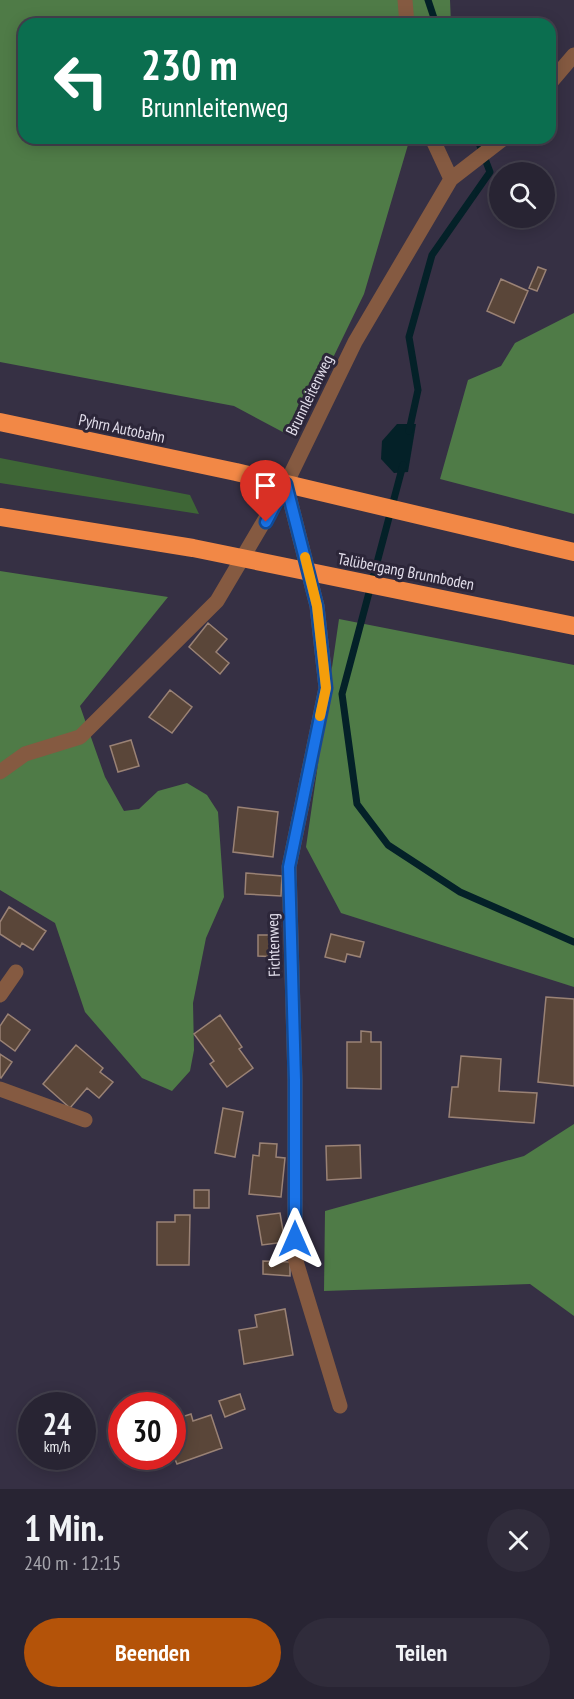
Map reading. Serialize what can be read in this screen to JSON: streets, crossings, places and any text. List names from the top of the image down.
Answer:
{
  "streets": {
    "highway": ["Pyhrn Autobahn", "Talübergang Brunnboden"],
    "street": ["Brunnleitenweg", "Fichtenweg"]
  },
  "crossings": [
    ["Brunnleitenweg", "Fichtenweg"]
  ],
  "page": {
    "turn": ["230 m", "Brunnleitenweg"],
    "speed": "24 km/h",
    "limit": "30",
    "heading": ["1 Min.", "240 m · 12:15"],
    "buttons": ["Beenden", "Teilen"]
  }
}
